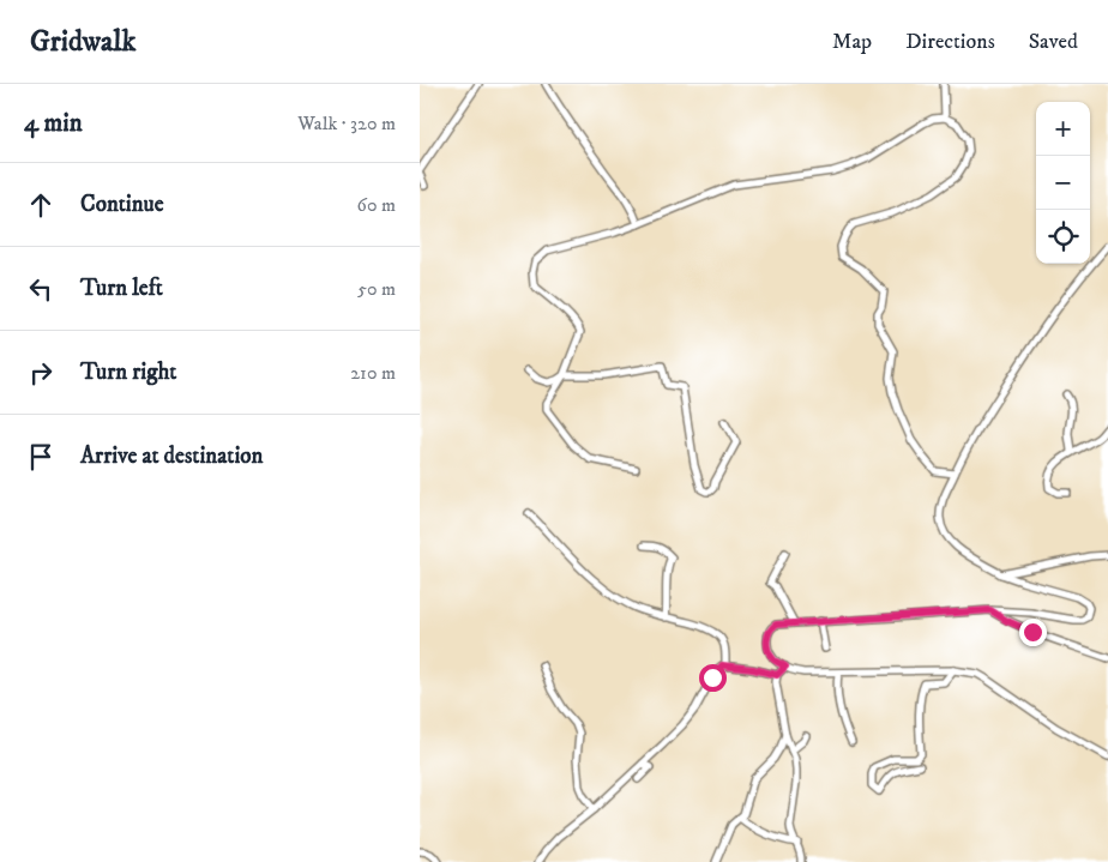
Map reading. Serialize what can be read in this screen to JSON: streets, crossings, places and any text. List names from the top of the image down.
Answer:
{
  "page": {
    "header": "Gridwalk",
    "nav": ["Map", "Directions", "Saved"],
    "heading": ["4 min", "Walk · 320 m"],
    "map_buttons": ["+", "−"],
    "list": [
      ["Continue", "60 m"],
      ["Turn left", "50 m"],
      ["Turn right", "210 m"],
      "Arrive at destination"
    ]
  }
}
